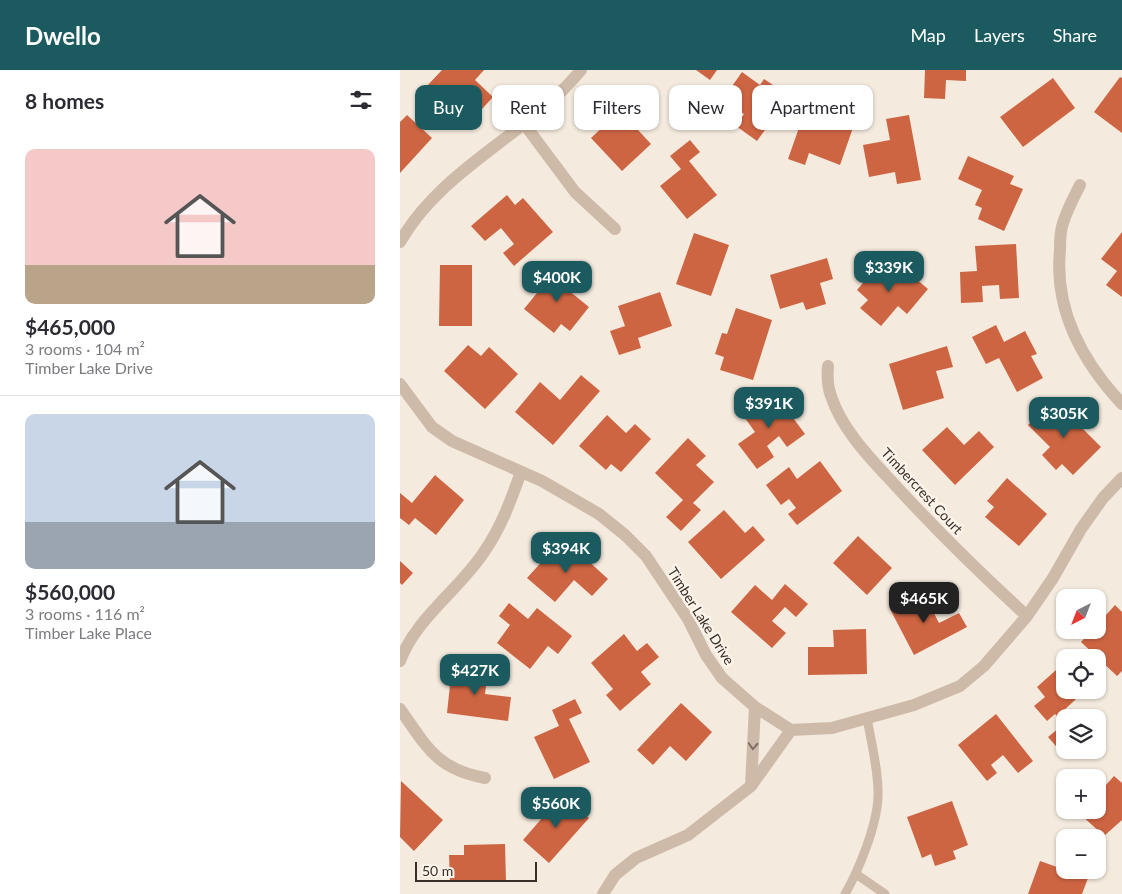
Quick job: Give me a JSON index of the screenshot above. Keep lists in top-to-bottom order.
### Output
{
  "streets": {
    "street": ["Timbercrest Court", "Timber Lake Drive"]
  },
  "scale_bar": "50 m",
  "north": "bottom left",
  "page": {
    "header": "Dwello",
    "nav": ["Map", "Layers", "Share"],
    "heading": "8 homes",
    "chip": [
      "Buy",
      "Rent",
      "Filters",
      "New",
      "Apartment"
    ],
    "list": [
      {
        "name": "$465,000",
        "note": "3 rooms · 104 m² · Timber Lake Drive"
      },
      {
        "name": "$560,000",
        "note": "3 rooms · 116 m² · Timber Lake Place"
      }
    ],
    "price": [
      "$339K",
      "$400K",
      "$391K",
      "$305K",
      "$394K",
      "$465K",
      "$427K",
      "$560K"
    ],
    "map_buttons": ["+", "−"],
    "scale": "50 m"
  }
}
